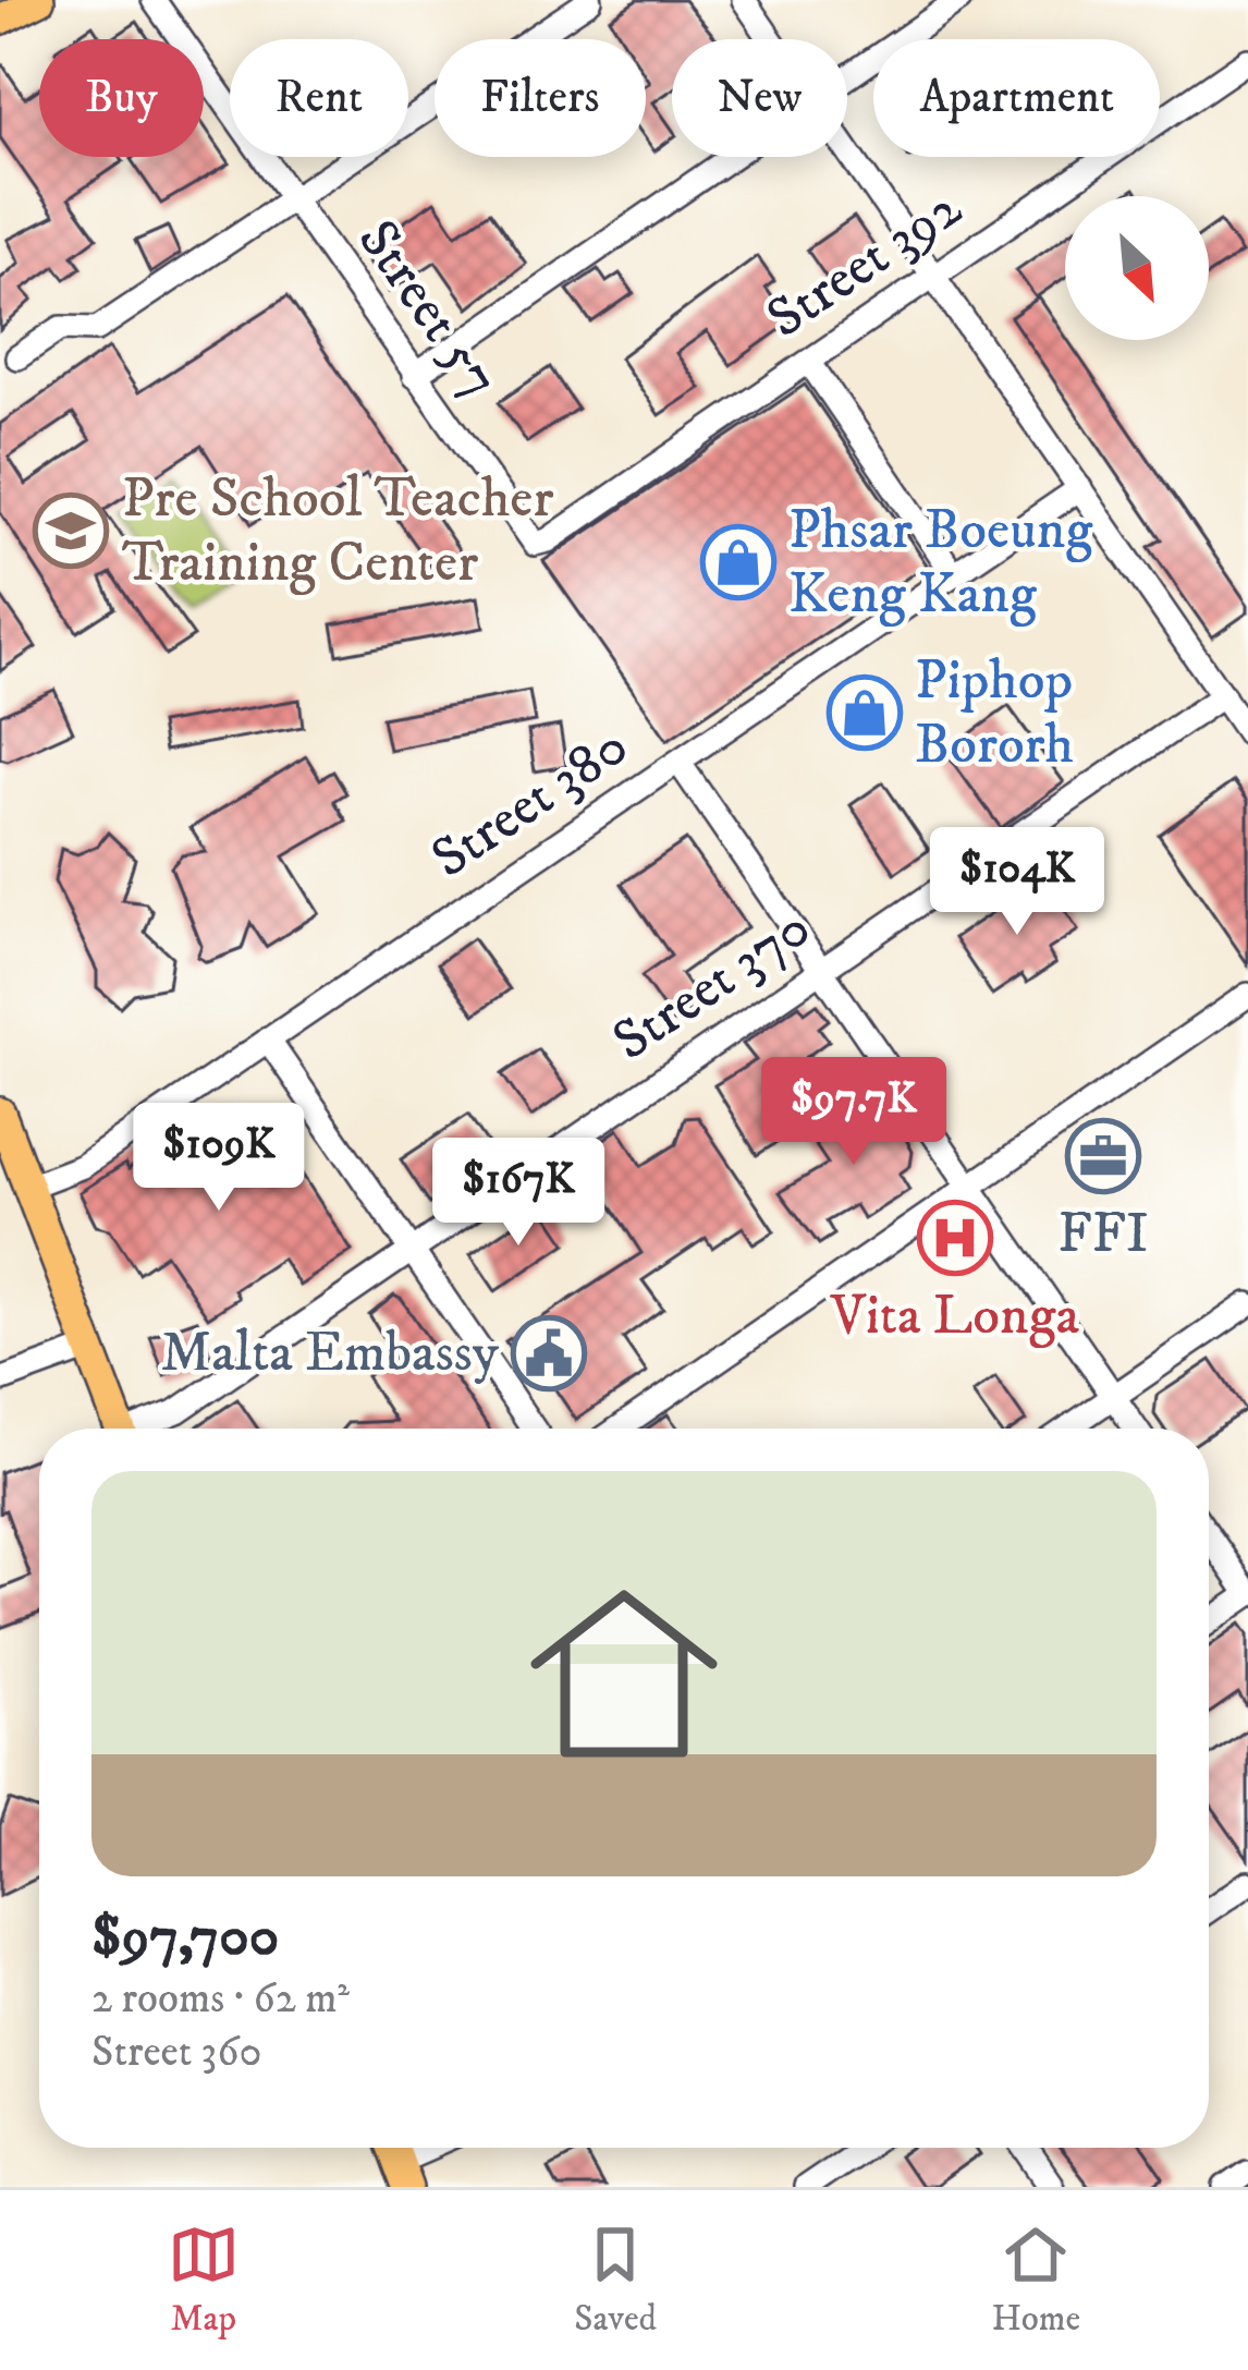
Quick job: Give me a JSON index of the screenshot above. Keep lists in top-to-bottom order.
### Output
{
  "streets": {
    "street": [
      "Street 392",
      "Street 57",
      "Street 380",
      "Street 370"
    ]
  },
  "crossings": [
    ["Street 392", "Street 57"]
  ],
  "places": {
    "school or university": ["Pre School Teacher Training Center"],
    "shop": ["Phsar Boeung Keng Kang", "Piphop Bororh"],
    "office": ["FFI"],
    "hospital": ["Vita Longa"],
    "public building": ["Malta Embassy"]
  },
  "north": "bottom right",
  "page": {
    "chip": [
      "Buy",
      "Rent",
      "Filters",
      "New",
      "Apartment"
    ],
    "price": [
      "$104K",
      "$97.7K",
      "$109K",
      "$167K"
    ],
    "list": [
      {
        "name": "$97,700",
        "note": "2 rooms · 62 m² · Street 360"
      }
    ],
    "tabs": ["Map", "Saved", "Home"]
  }
}
